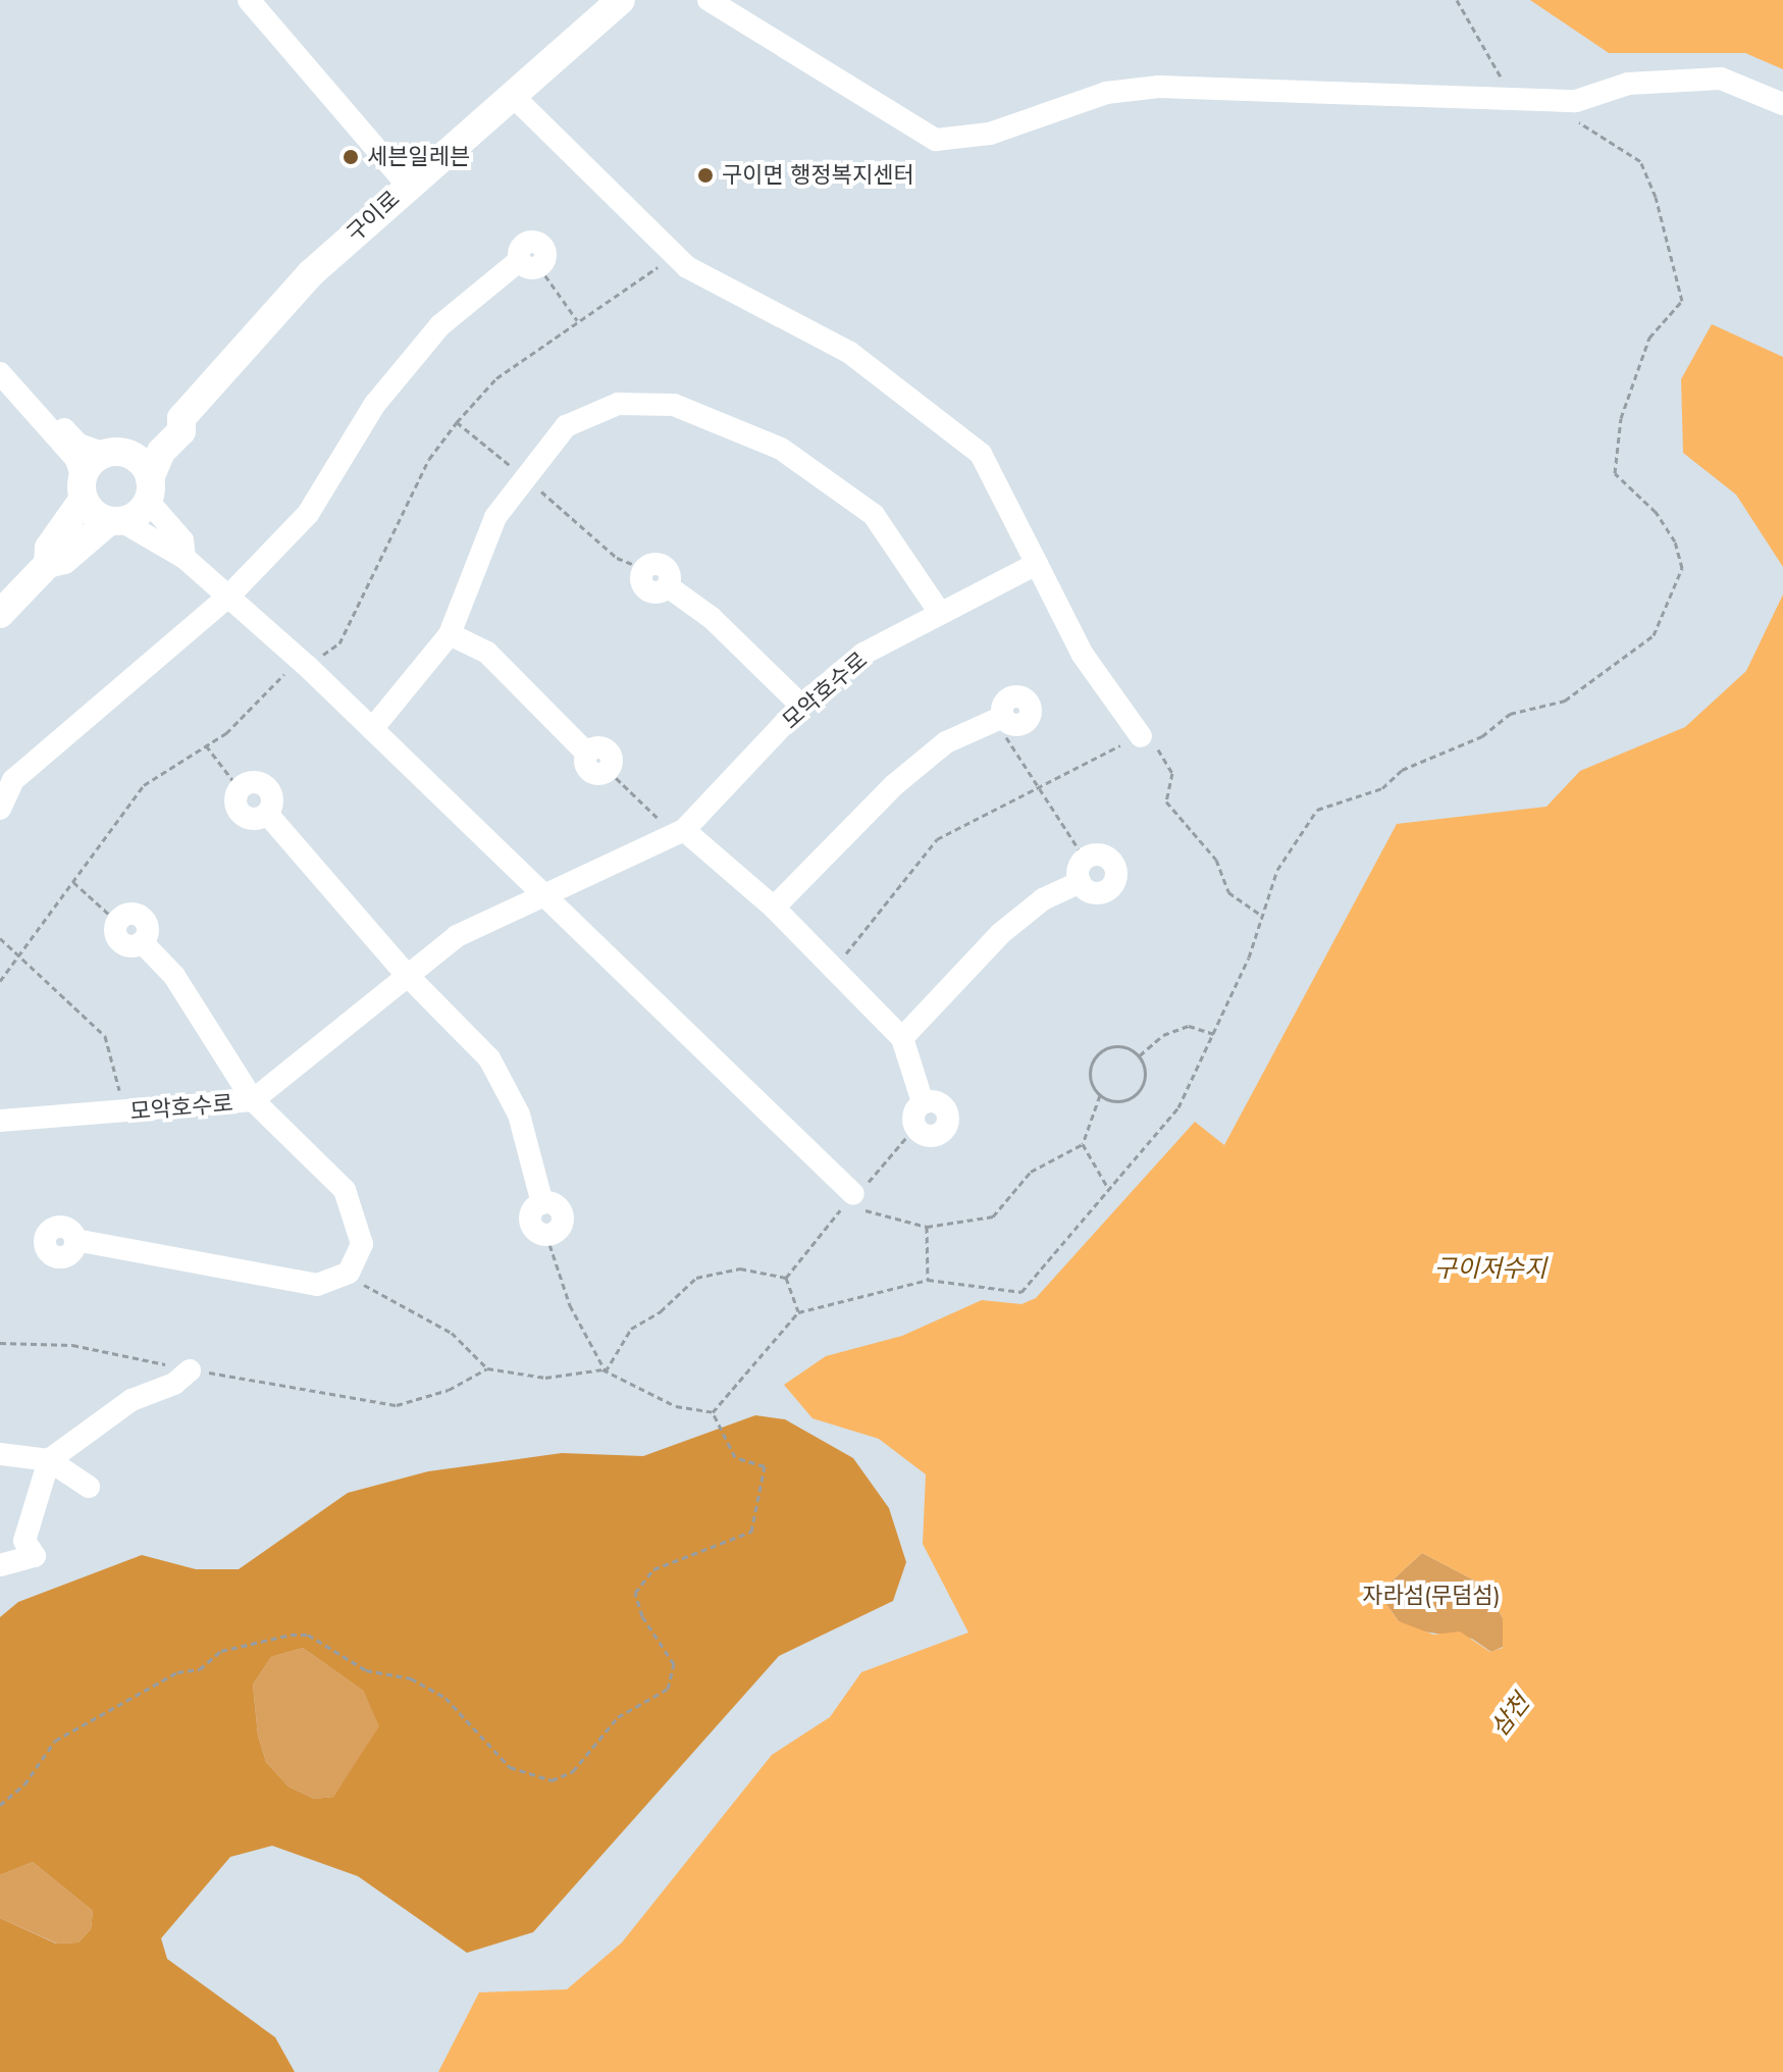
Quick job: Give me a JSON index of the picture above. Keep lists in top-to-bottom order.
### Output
{
  "streets": {
    "street": ["구이로", "모악호수로"]
  },
  "water": ["구이저수지", "삼천"],
  "parks": ["자라섬(무덤섬)"],
  "places": ["세븐일레븐", "구이면 행정복지센터"]
}
